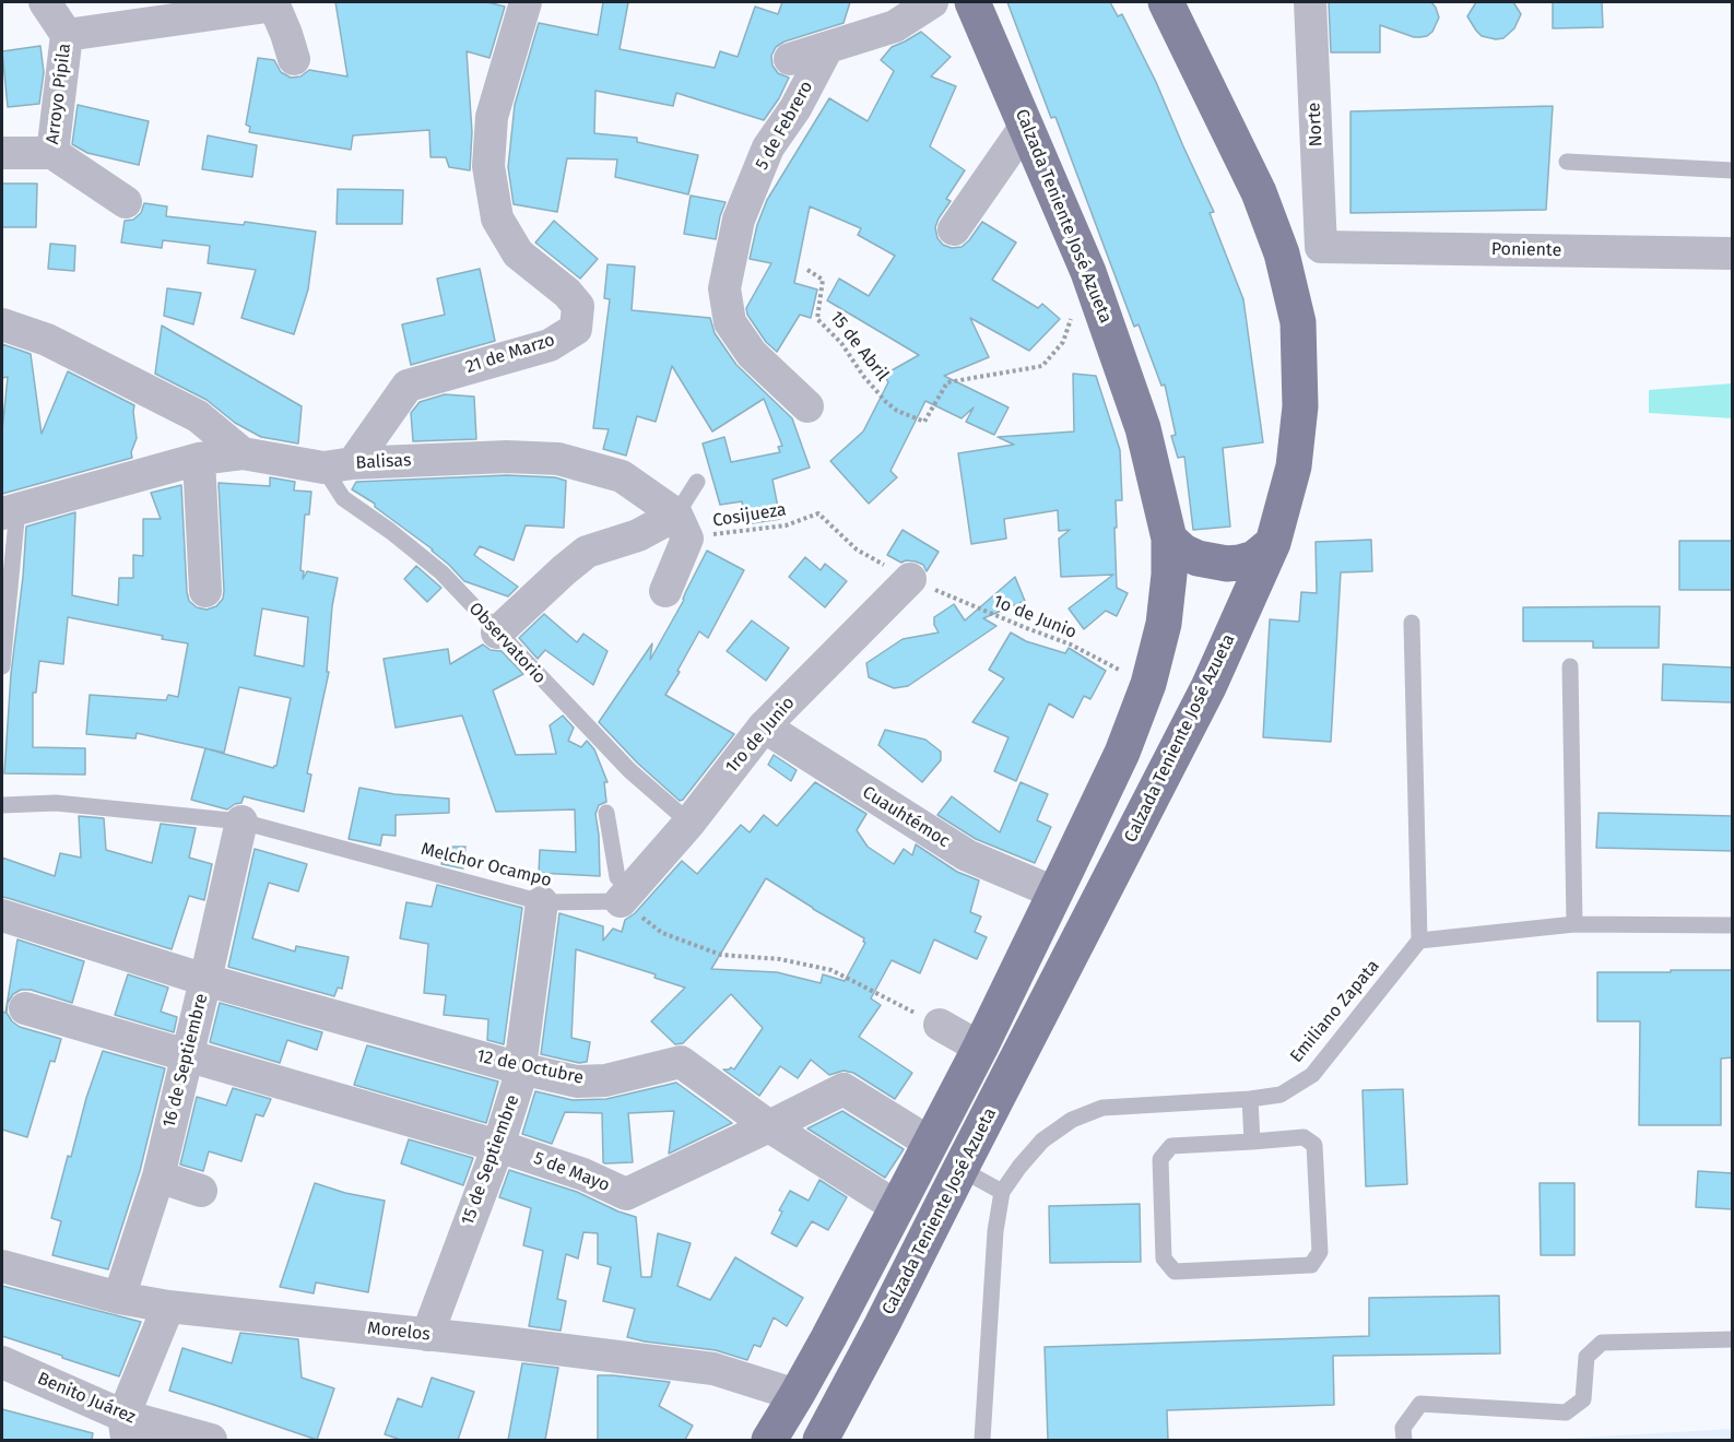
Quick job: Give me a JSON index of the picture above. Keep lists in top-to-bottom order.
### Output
{
  "streets": {
    "main road": ["Calzada Teniente José Azueta"],
    "street": [
      "Arroyo Pípila",
      "Norte",
      "5 de Febrero",
      "Poniente",
      "21 de Marzo",
      "Balisas",
      "1ro de Junio",
      "Cuauhtémoc",
      "16 de Septiembre",
      "12 de Octubre",
      "15 de Septiembre",
      "5 de Mayo",
      "Morelos",
      "Benito Juárez"
    ],
    "lane": ["Observatorio", "Melchor Ocampo", "Emiliano Zapata"],
    "path": ["15 de Abril", "Cosijueza", "1o de Junio"]
  },
  "crossings": [
    ["Norte", "Poniente"],
    ["Calzada Teniente José Azueta", "1o de Junio"],
    ["Calzada Teniente José Azueta", "Cuauhtémoc"],
    ["Calzada Teniente José Azueta", "12 de Octubre"],
    ["Calzada Teniente José Azueta", "5 de Mayo"],
    ["Calzada Teniente José Azueta", "Morelos"],
    ["21 de Marzo", "Balisas"],
    ["21 de Marzo", "Observatorio"],
    ["Balisas", "Cosijueza"],
    ["Balisas", "Observatorio"],
    ["Cosijueza", "1o de Junio"],
    ["Cosijueza", "1ro de Junio"],
    ["1o de Junio", "1ro de Junio"],
    ["Observatorio", "1ro de Junio"],
    ["1ro de Junio", "Cuauhtémoc"],
    ["1ro de Junio", "Melchor Ocampo"],
    ["Melchor Ocampo", "16 de Septiembre"],
    ["Melchor Ocampo", "15 de Septiembre"],
    ["16 de Septiembre", "12 de Octubre"],
    ["16 de Septiembre", "5 de Mayo"],
    ["16 de Septiembre", "Morelos"],
    ["12 de Octubre", "15 de Septiembre"],
    ["12 de Octubre", "5 de Mayo"],
    ["15 de Septiembre", "5 de Mayo"],
    ["15 de Septiembre", "Morelos"]
  ]
}
